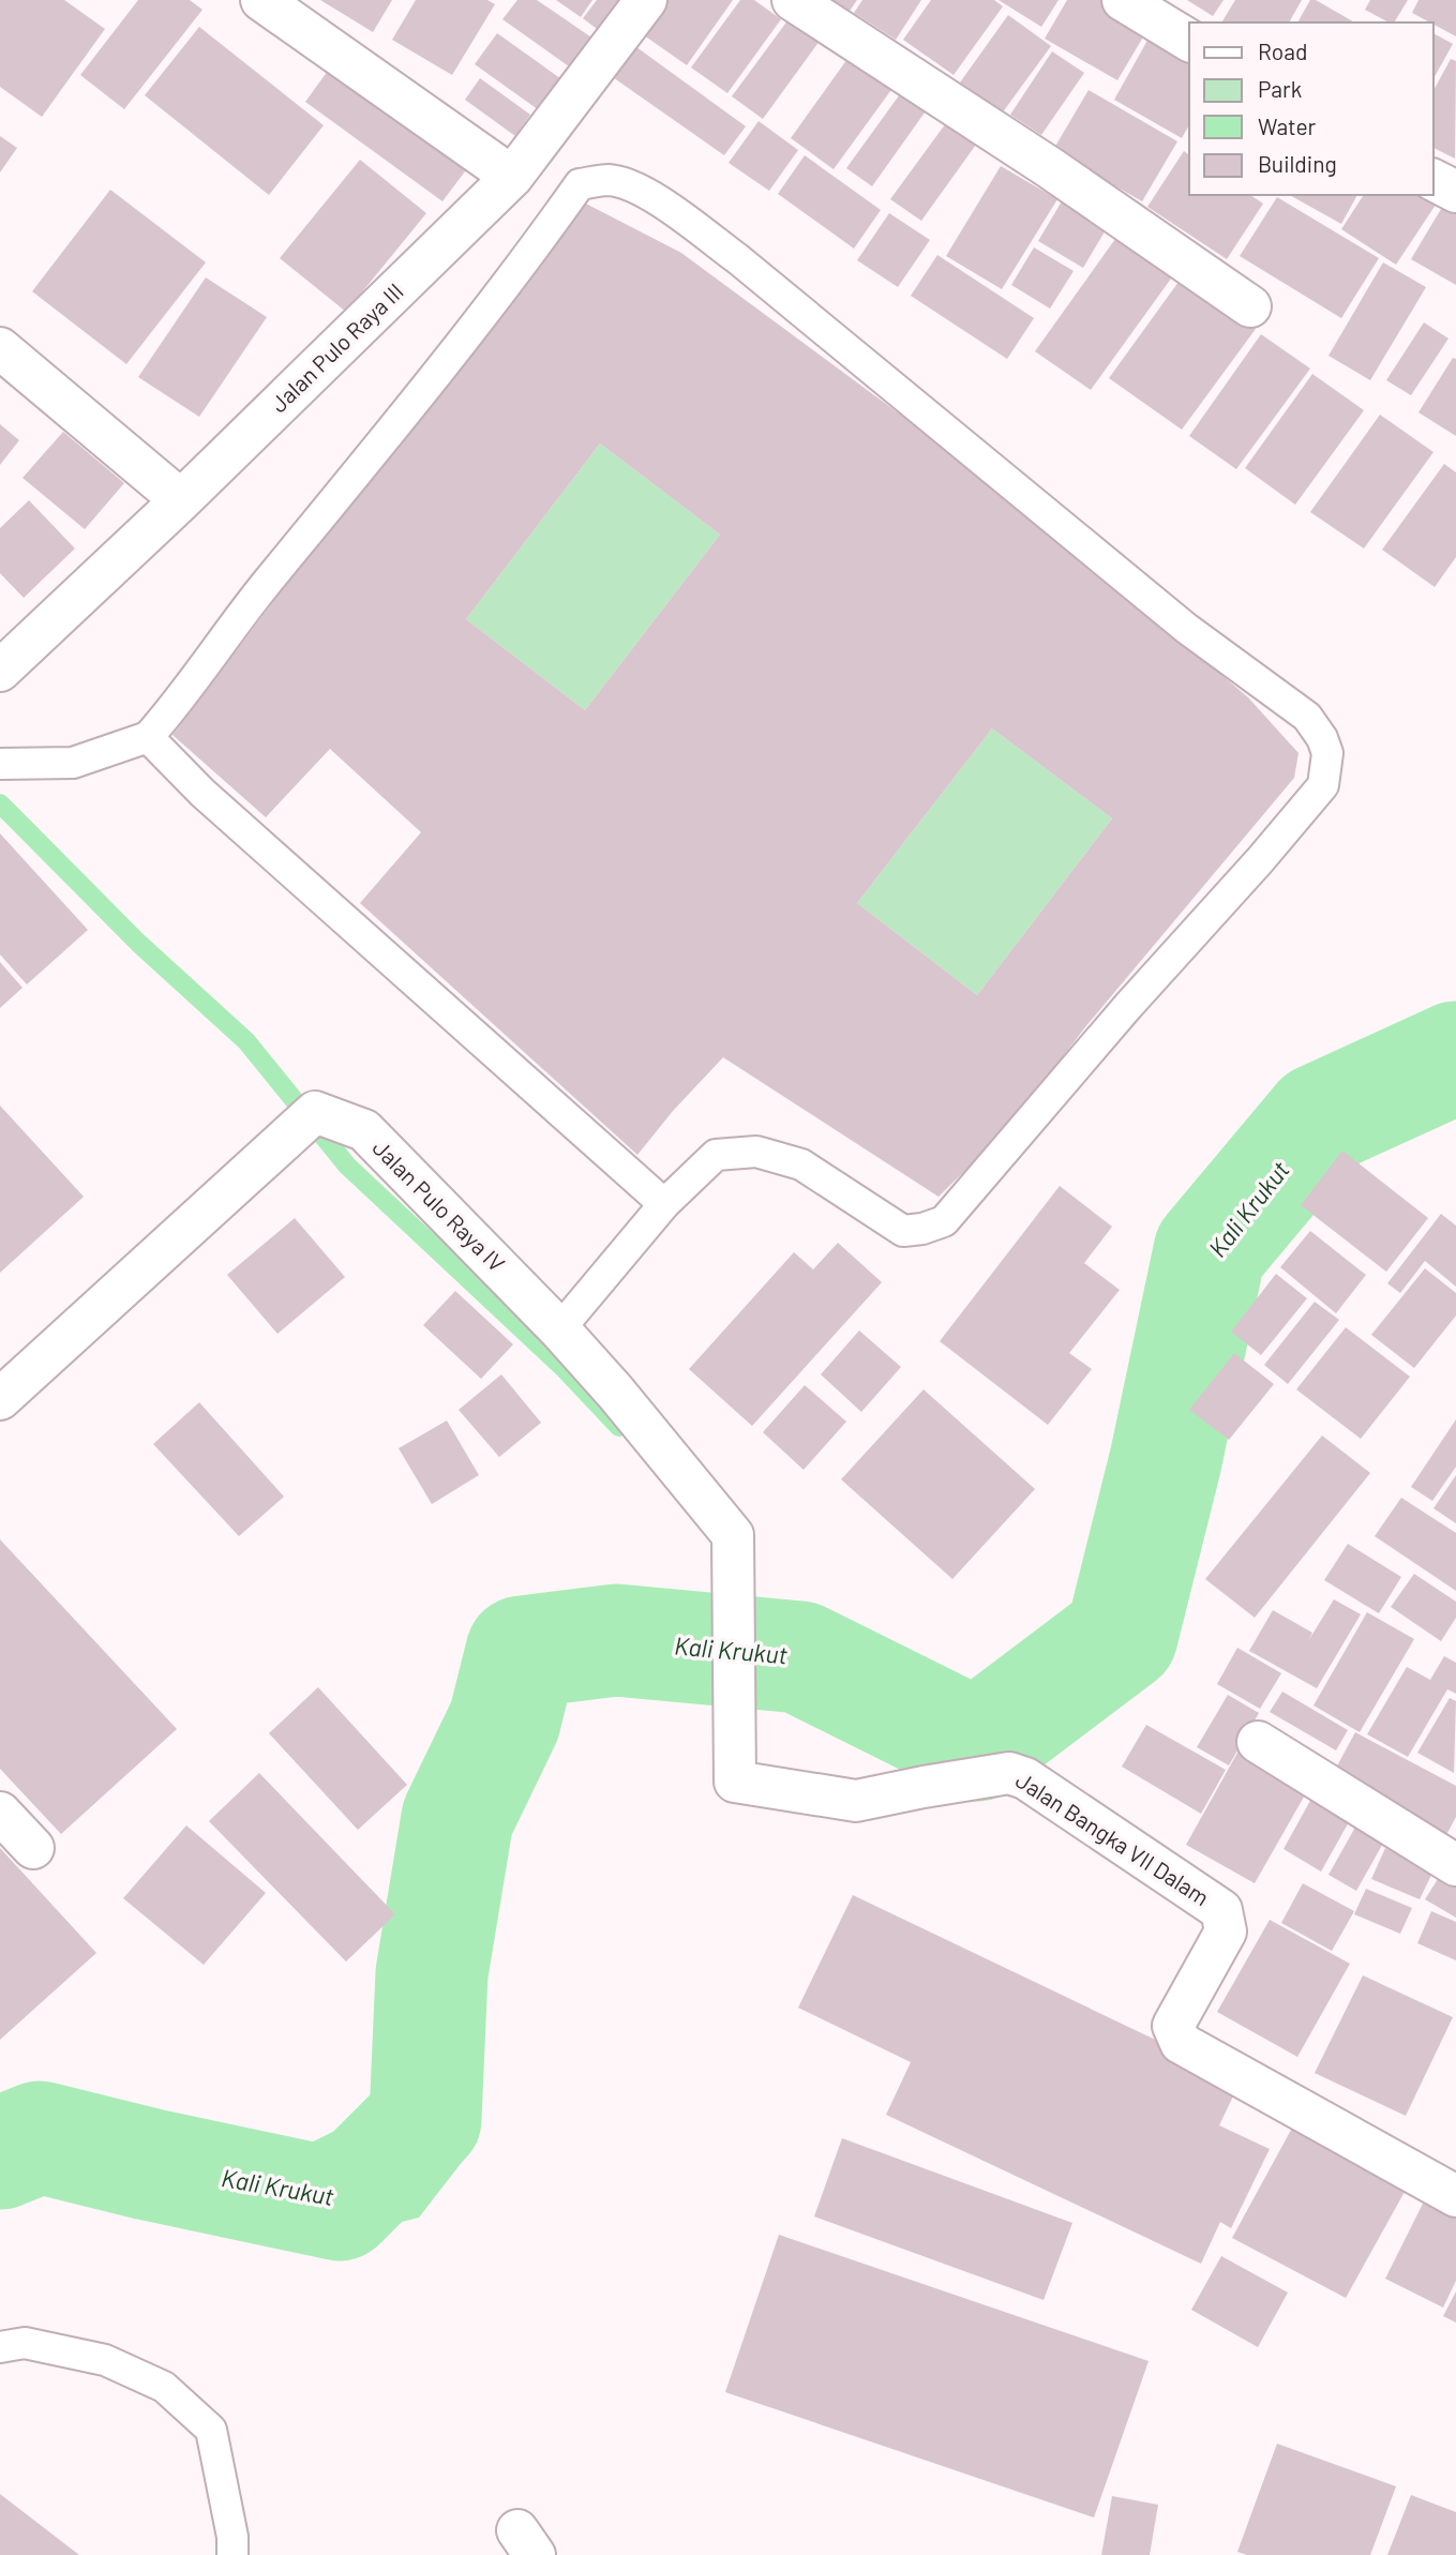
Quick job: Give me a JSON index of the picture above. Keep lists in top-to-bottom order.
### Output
{
  "streets": {
    "street": ["Jalan Pulo Raya III", "Jalan Pulo Raya IV", "Jalan Bangka VII Dalam"]
  },
  "crossings": [
    ["Jalan Pulo Raya IV", "Jalan Bangka VII Dalam"]
  ],
  "water": ["Kali Krukut"],
  "legend": [
    "Road",
    "Park",
    "Water",
    "Building"
  ]
}
